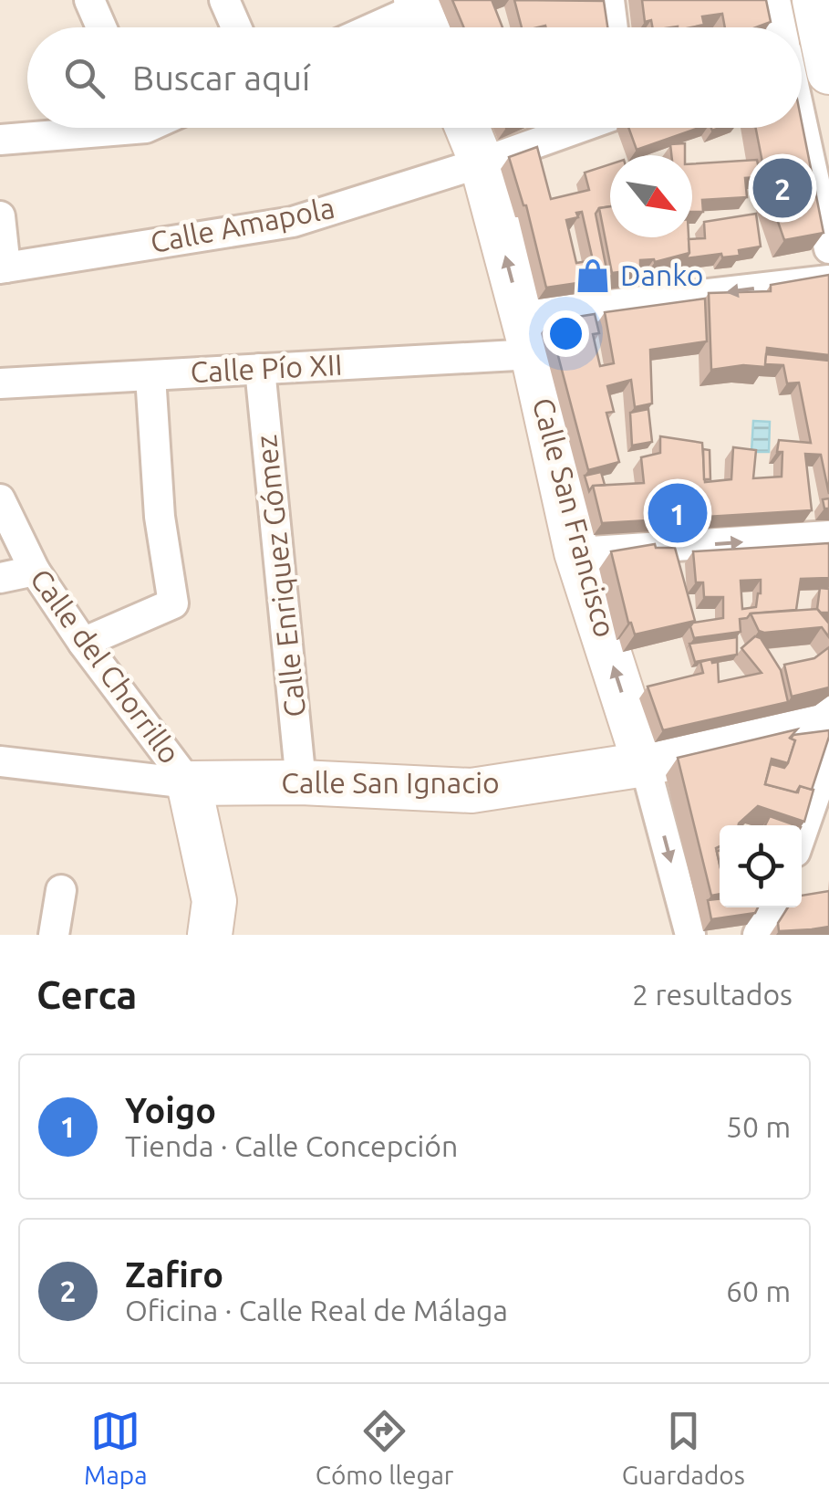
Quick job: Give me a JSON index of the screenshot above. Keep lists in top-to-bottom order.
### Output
{
  "streets": {
    "street": [
      "Calle Amapola",
      "Calle Pío XII",
      "Calle San Francisco",
      "Calle Enriquez Gómez",
      "Calle del Chorrillo",
      "Calle San Ignacio"
    ]
  },
  "crossings": [
    ["Calle Amapola", "Calle San Francisco"],
    ["Calle Pío XII", "Calle San Francisco"],
    ["Calle Pío XII", "Calle Enriquez Gómez"],
    ["Calle San Francisco", "Calle San Ignacio"],
    ["Calle Enriquez Gómez", "Calle San Ignacio"],
    ["Calle del Chorrillo", "Calle San Ignacio"]
  ],
  "places": {
    "shop": ["Danko"]
  },
  "north": "bottom right",
  "page": {
    "search": "Buscar aquí",
    "pins": ["2", "1"],
    "heading": ["Cerca", "2 resultados"],
    "list": [
      {
        "mark": "1",
        "name": "Yoigo",
        "note": "Tienda · Calle Concepción",
        "value": "50 m"
      },
      {
        "mark": "2",
        "name": "Zafiro",
        "note": "Oficina · Calle Real de Málaga",
        "value": "60 m"
      }
    ],
    "nav": ["Mapa", "Cómo llegar", "Guardados"]
  }
}
